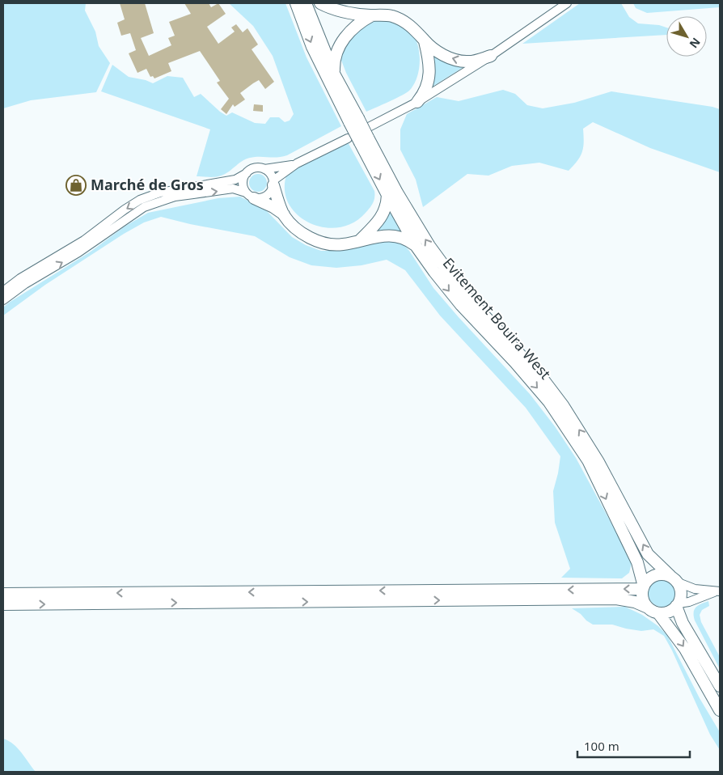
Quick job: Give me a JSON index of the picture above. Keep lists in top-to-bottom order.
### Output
{
  "streets": {
    "highway": ["Evitement Bouira West"]
  },
  "places": {
    "shop": ["Marché de Gros"]
  },
  "scale_bar": "100 m",
  "north": "bottom right"
}
